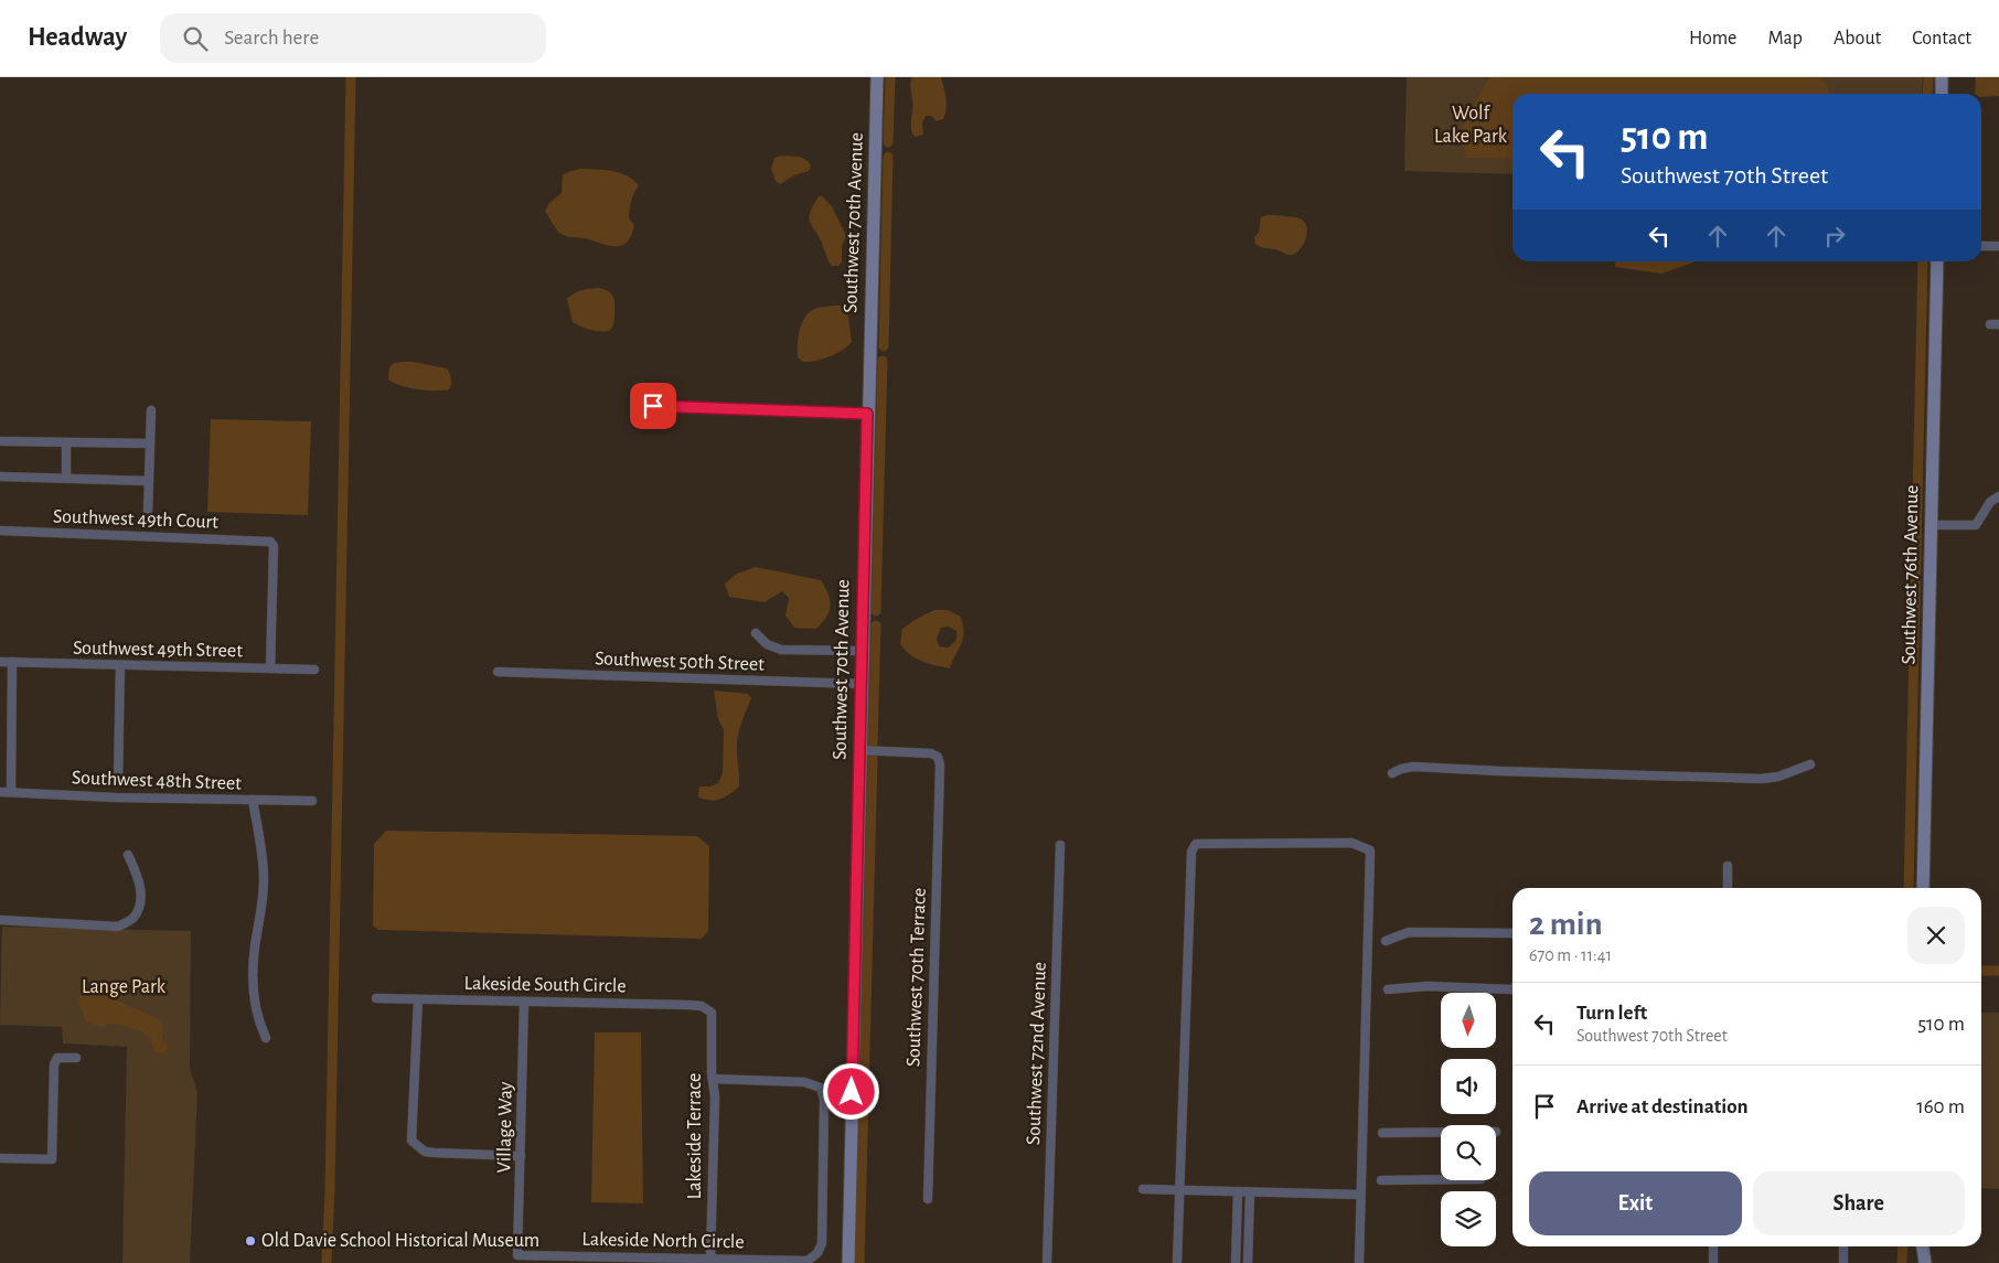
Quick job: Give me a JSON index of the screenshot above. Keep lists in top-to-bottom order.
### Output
{
  "streets": {
    "street": [
      "Southwest 70th Avenue",
      "Southwest 49th Court",
      "Southwest 76th Avenue",
      "Southwest 49th Street",
      "Southwest 50th Street",
      "Southwest 48th Street",
      "Southwest 70th Terrace",
      "Lakeside South Circle",
      "Southwest 72nd Avenue",
      "Village Way",
      "Lakeside Terrace",
      "Lakeside North Circle"
    ]
  },
  "crossings": [
    ["Southwest 70th Avenue", "Southwest 50th Street"],
    ["Southwest 70th Avenue", "Southwest 70th Terrace"],
    ["Southwest 49th Court", "Southwest 49th Street"],
    ["Lakeside South Circle", "Village Way"],
    ["Lakeside South Circle", "Lakeside Terrace"],
    ["Village Way", "Lakeside North Circle"],
    ["Lakeside Terrace", "Lakeside North Circle"]
  ],
  "parks": ["Wolf Lake Park", "Lange Park"],
  "places": ["Old Davie School Historical Museum"],
  "north": "bottom",
  "page": {
    "header": "Headway",
    "search": "Search here",
    "nav": [
      "Home",
      "Map",
      "About",
      "Contact"
    ],
    "turn": ["510 m", "Southwest 70th Street"],
    "heading": ["2 min", "670 m · 11:41"],
    "list": [
      {
        "name": "Turn left",
        "note": "Southwest 70th Street",
        "value": "510 m"
      },
      {
        "name": "Arrive at destination",
        "value": "160 m"
      }
    ],
    "buttons": ["Exit", "Share"]
  }
}
